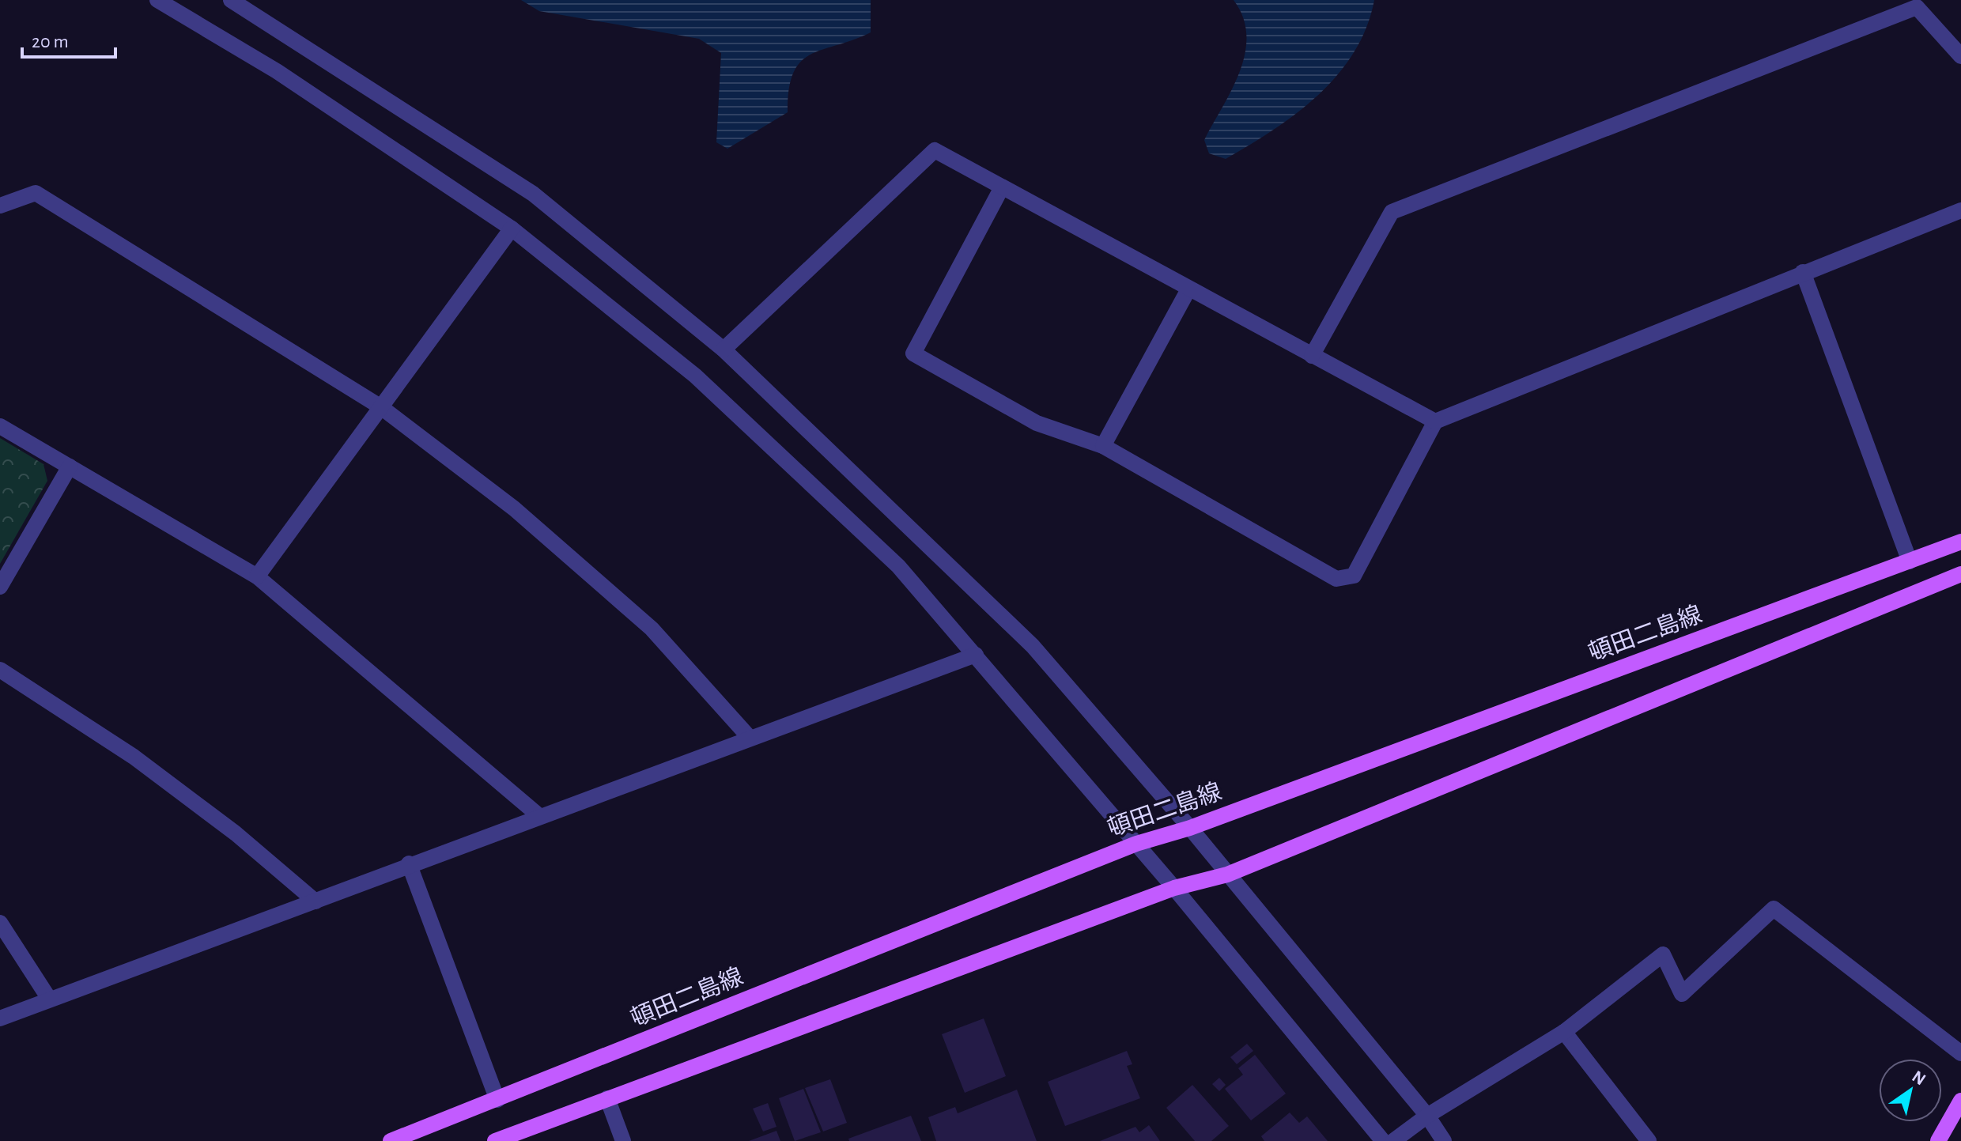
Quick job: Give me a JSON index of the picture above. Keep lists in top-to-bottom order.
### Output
{
  "streets": {
    "main road": ["頓田二島線"]
  },
  "scale_bar": "20 m",
  "north": "top right"
}
